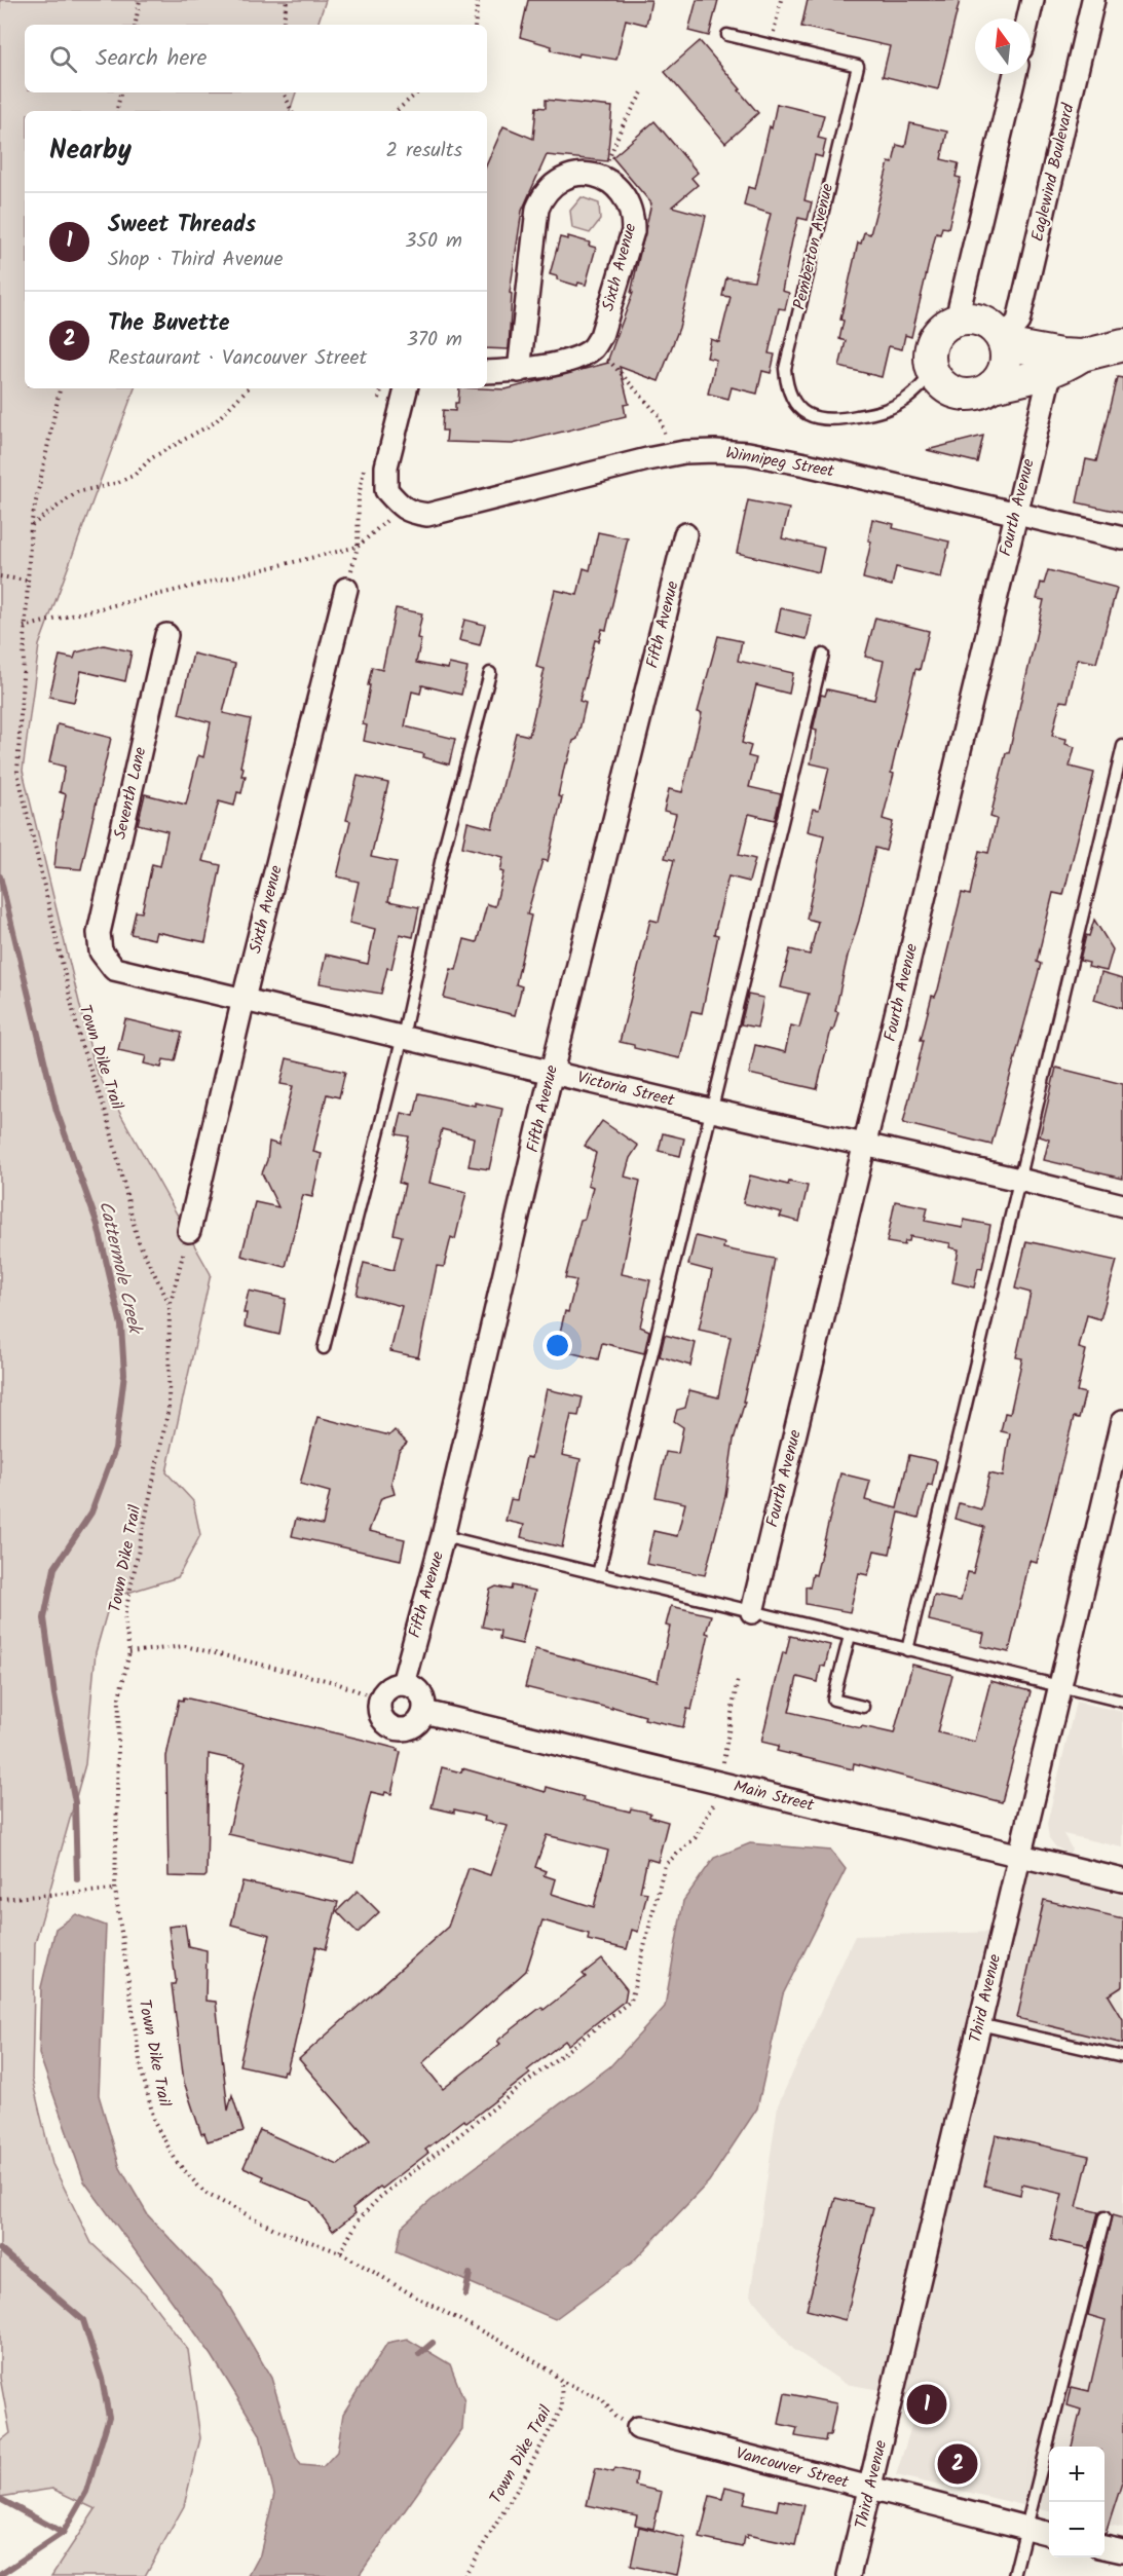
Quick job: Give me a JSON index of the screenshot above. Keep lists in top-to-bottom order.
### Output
{
  "streets": {
    "street": [
      "Eaglewind Boulevard",
      "Sixth Avenue",
      "Winnipeg Street",
      "Fourth Avenue",
      "Fifth Avenue",
      "Seventh Lane",
      "Victoria Street",
      "Main Street",
      "Third Avenue",
      "Vancouver Street"
    ],
    "lane": ["Pemberton Avenue"],
    "path": ["Town Dike Trail"]
  },
  "crossings": [
    ["Eaglewind Boulevard", "Pemberton Avenue"],
    ["Sixth Avenue", "Victoria Street"],
    ["Winnipeg Street", "Fourth Avenue"],
    ["Fourth Avenue", "Victoria Street"],
    ["Fifth Avenue", "Victoria Street"],
    ["Fifth Avenue", "Main Street"],
    ["Seventh Lane", "Victoria Street"],
    ["Main Street", "Third Avenue"],
    ["Third Avenue", "Vancouver Street"]
  ],
  "water": ["Cattermole Creek"],
  "north": "top",
  "page": {
    "search": "Search here",
    "heading": ["Nearby", "2 results"],
    "list": [
      {
        "mark": "1",
        "name": "Sweet Threads",
        "note": "Shop · Third Avenue",
        "value": "350 m"
      },
      {
        "mark": "2",
        "name": "The Buvette",
        "note": "Restaurant · Vancouver Street",
        "value": "370 m"
      }
    ],
    "pins": ["1", "2"],
    "map_buttons": ["+", "−"]
  }
}
